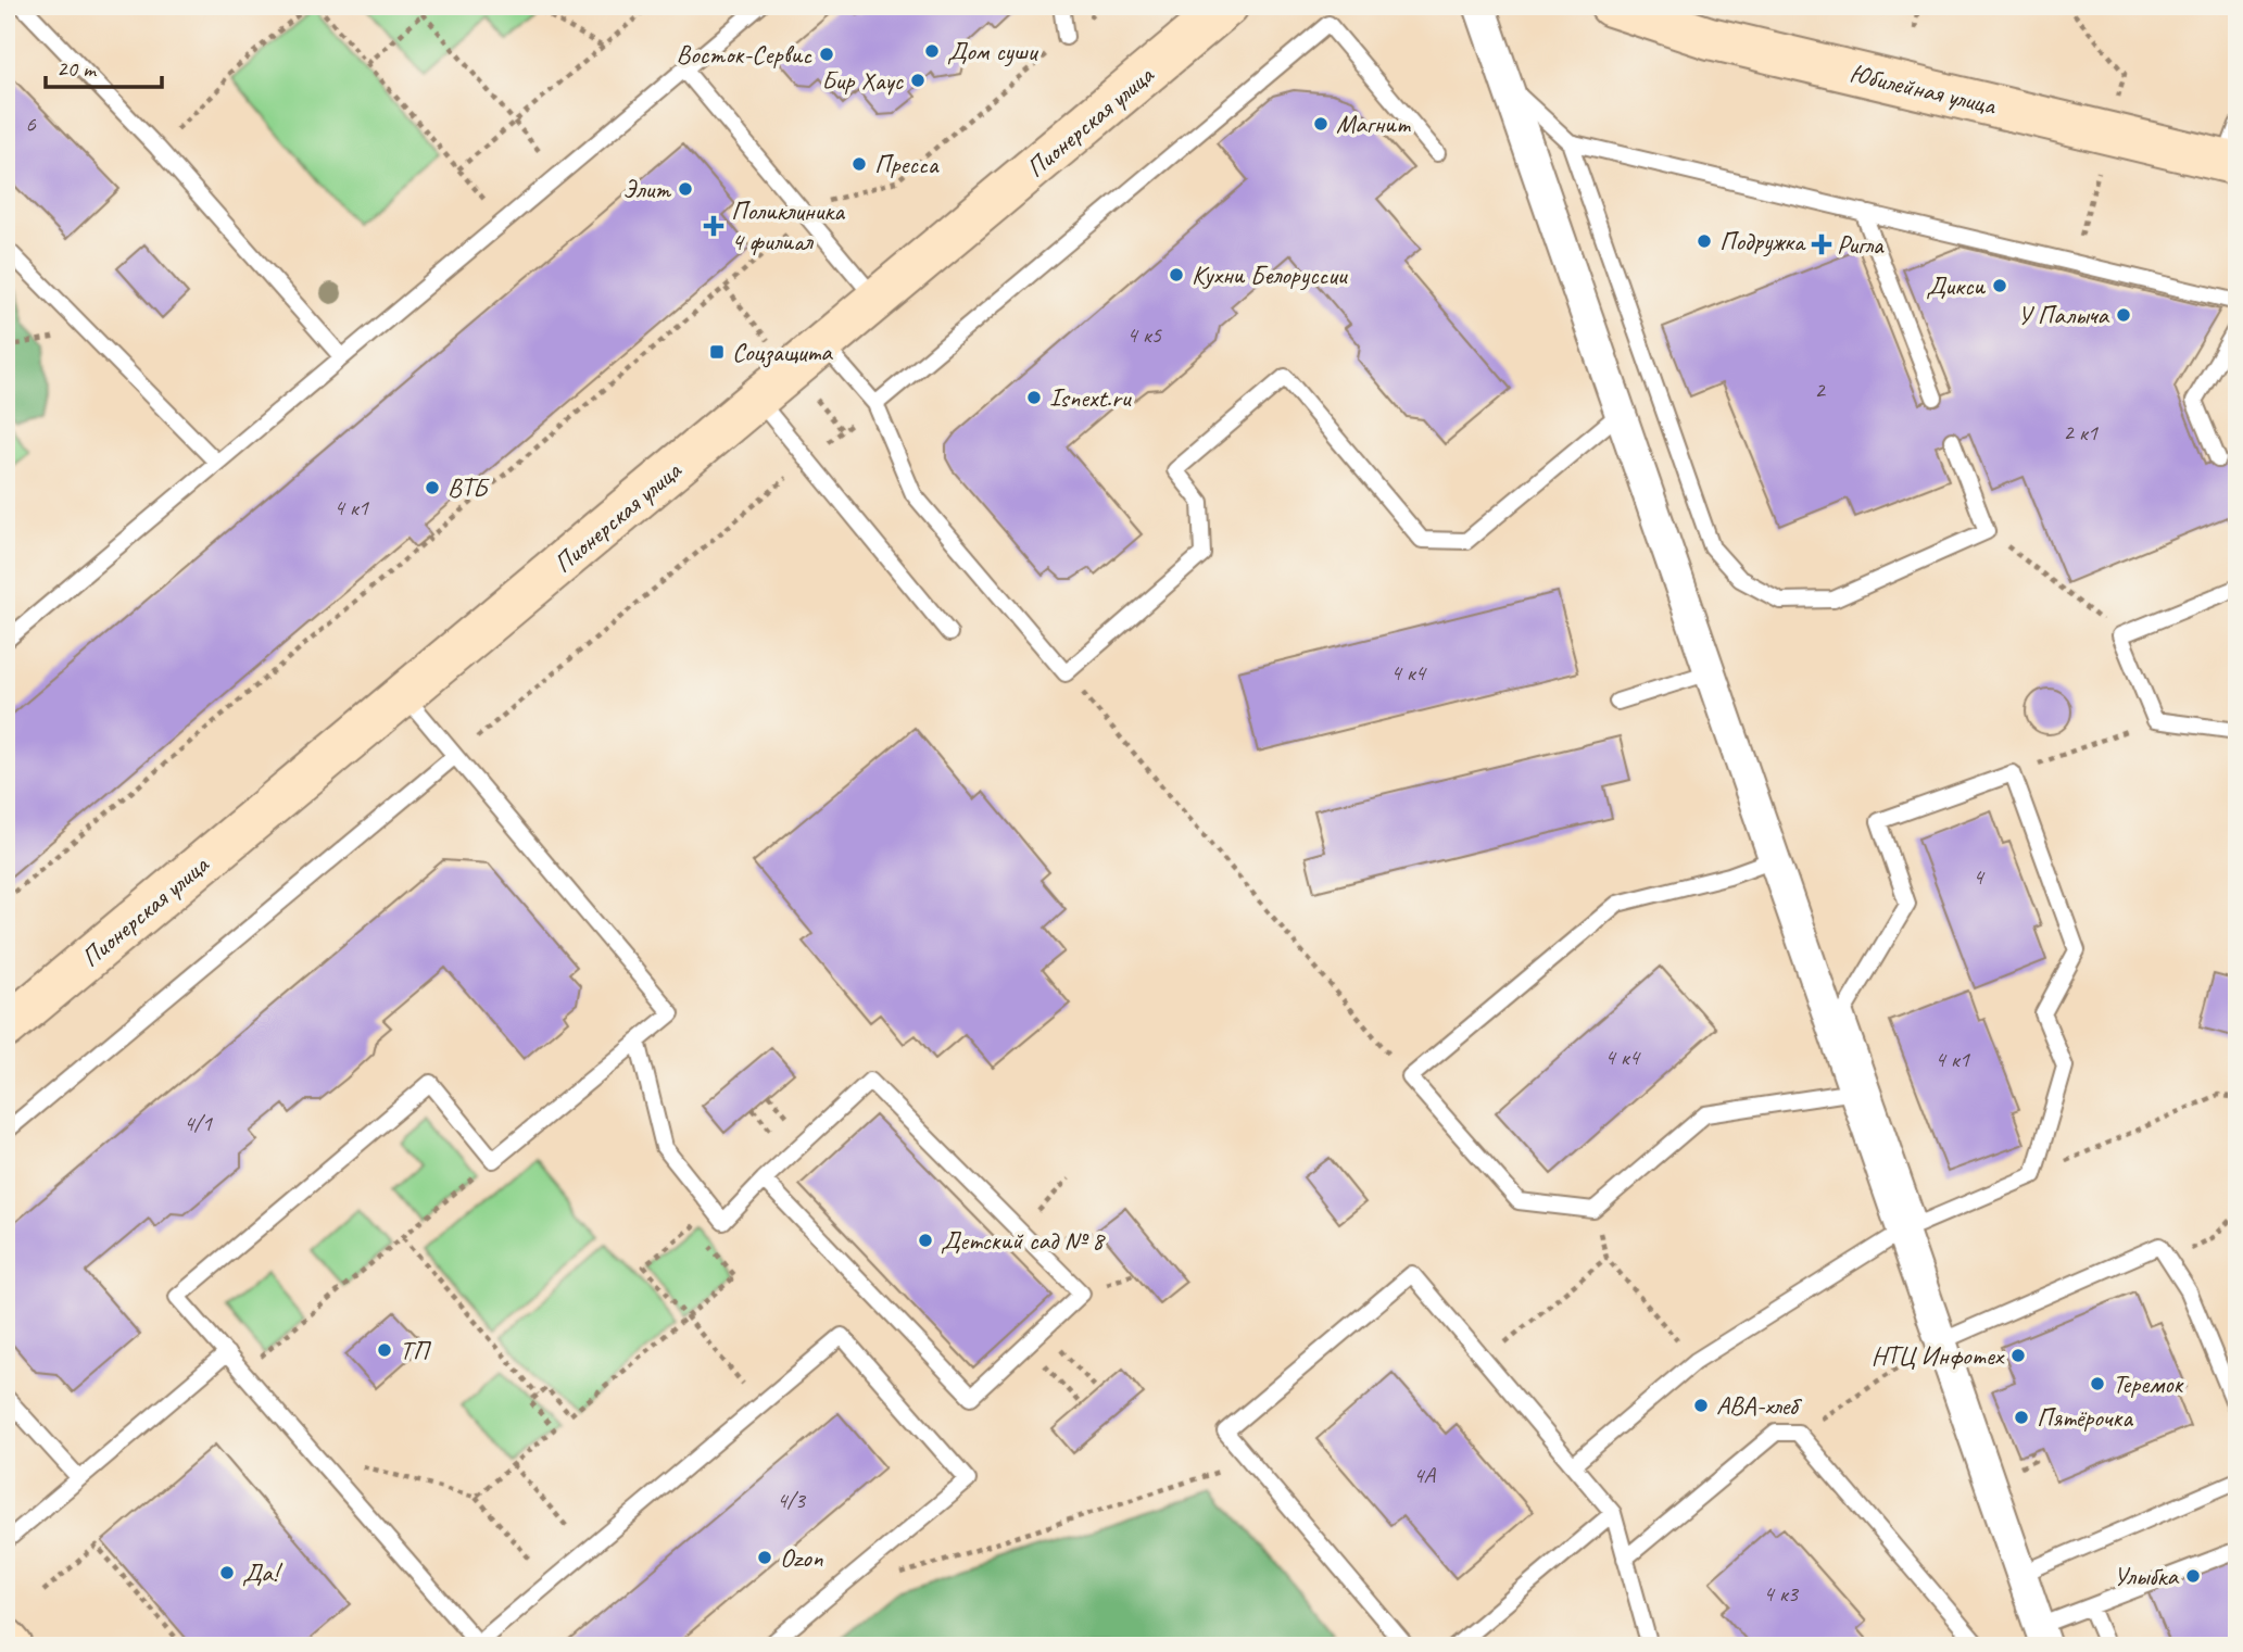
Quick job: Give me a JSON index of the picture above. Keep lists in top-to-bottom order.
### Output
{
  "streets": {
    "main road": ["Юбилейная улица", "Пионерская улица"]
  },
  "places": {
    "other": [
      "Дом суши",
      "Восток-Сервис",
      "Бир Хаус",
      "Магнит",
      "Пресса",
      "Элит",
      "Подружка",
      "Кухни Белоруссии",
      "Дикси",
      "У Палыча",
      "Isnext.ru",
      "ВТБ",
      "Детский сад № 8",
      "ТП",
      "НТЦ Инфотех",
      "Теремок",
      "АВА-хлеб",
      "Пятёрочка",
      "Ozon",
      "Да!",
      "Улыбка"
    ],
    "health": ["Поликлиника 4 филиал", "Ригла"],
    "transit": ["Соцзащита"]
  },
  "house_numbers": [
    "6",
    "4 к5",
    "2",
    "2 к1",
    "4 к1",
    "4 к4",
    "4",
    "4 к4",
    "4 к1",
    "4/1",
    "4А",
    "4/3",
    "4 к3"
  ],
  "scale_bar": "20 m"
}
